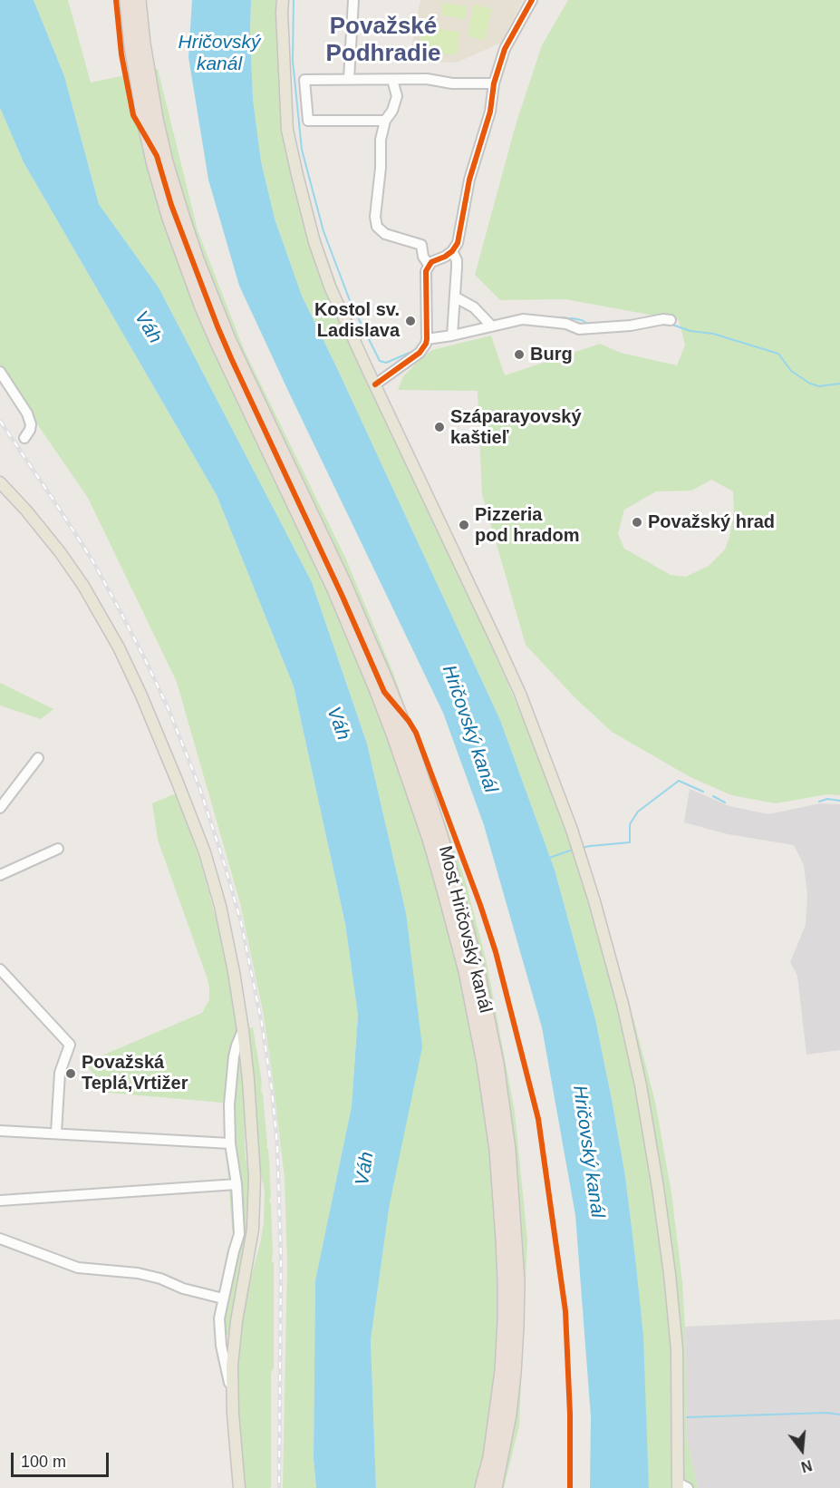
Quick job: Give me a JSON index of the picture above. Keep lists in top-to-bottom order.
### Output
{
  "streets": {
    "highway": ["Most Hričovský kanál"]
  },
  "districts": ["Považské Podhradie"],
  "water": ["Hričovský kanál", "Váh"],
  "places": [
    "Kostol sv. Ladislava",
    "Burg",
    "Száparayovský kaštieľ",
    "Považský hrad",
    "Pizzeria pod hradom",
    "Považská Teplá,Vrtižer"
  ],
  "scale_bar": "100 m",
  "north": "bottom"
}
